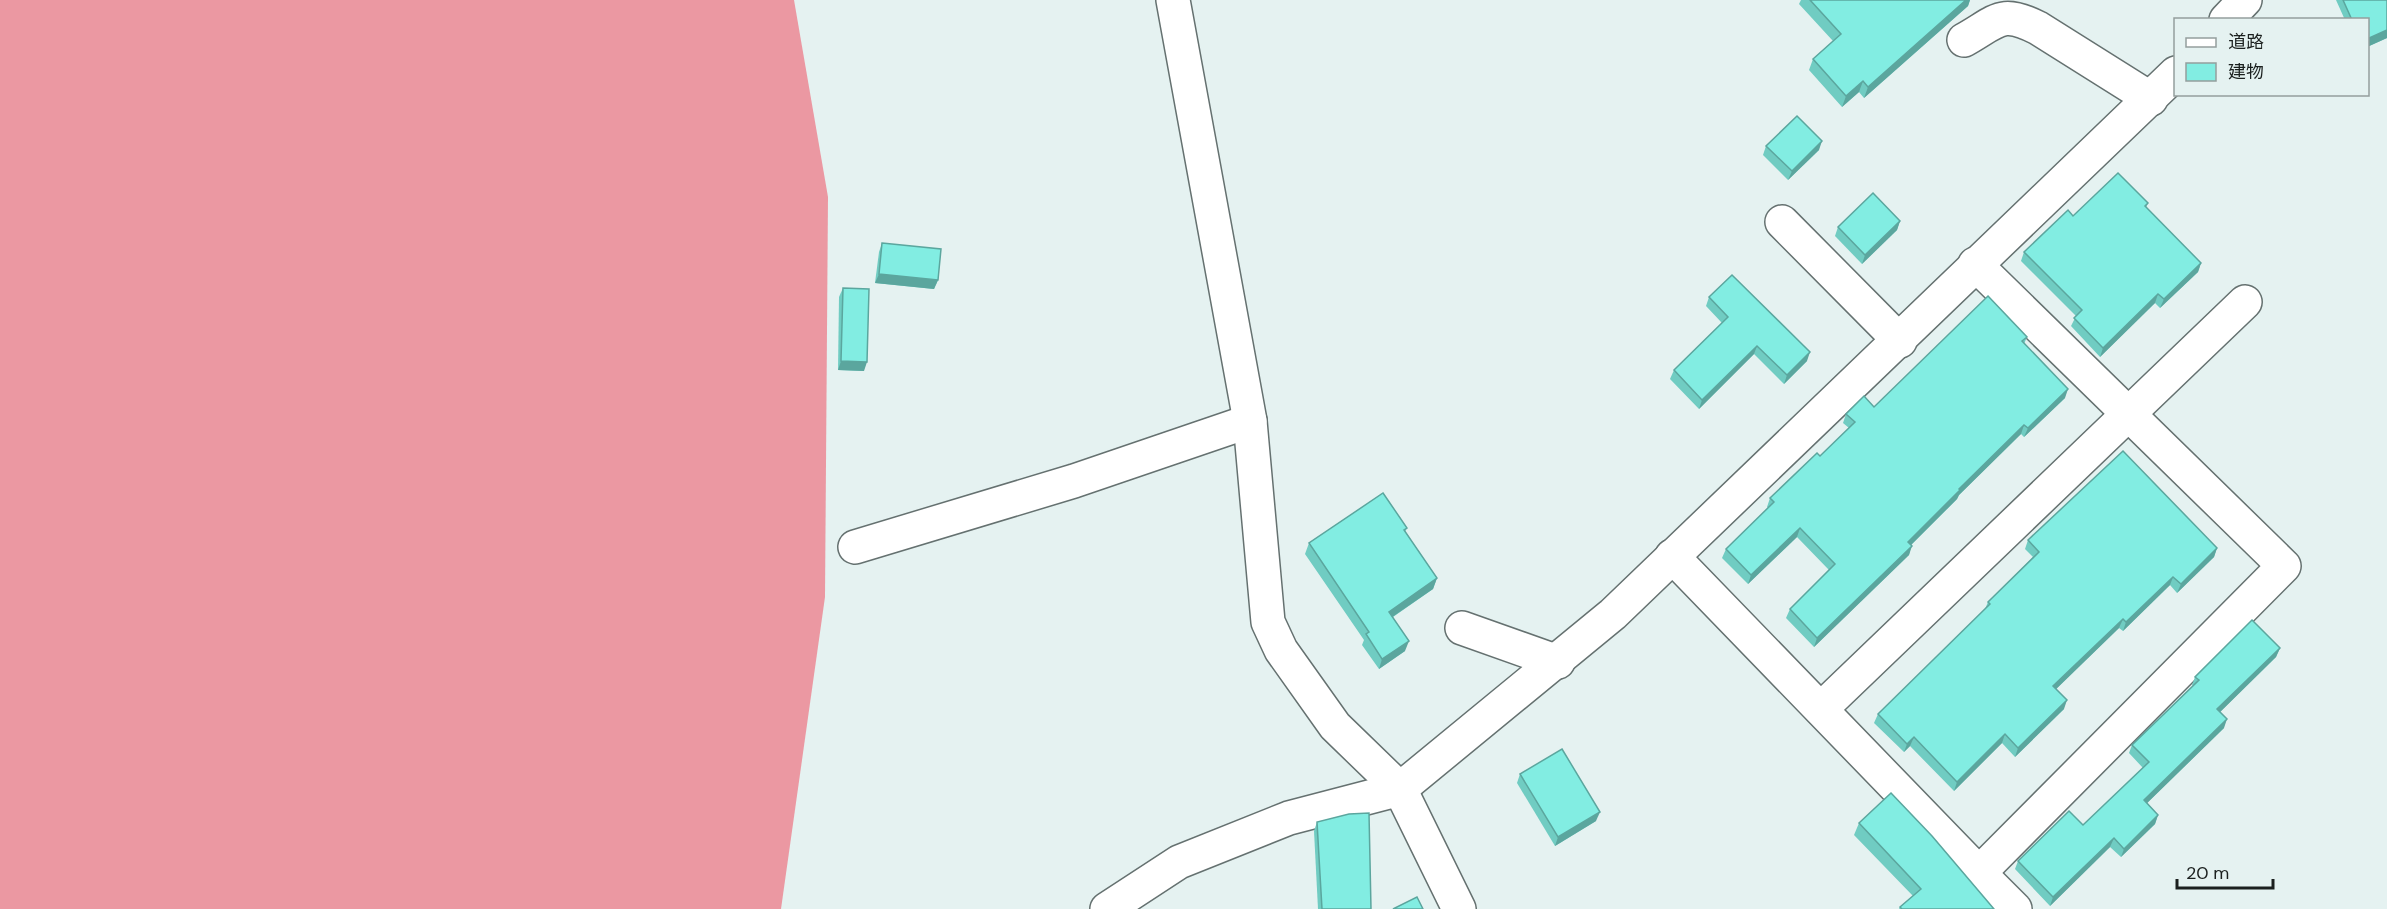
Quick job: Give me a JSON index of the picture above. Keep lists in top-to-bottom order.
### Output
{
  "legend": ["道路", "建物"],
  "scale_bar": "20 m"
}
